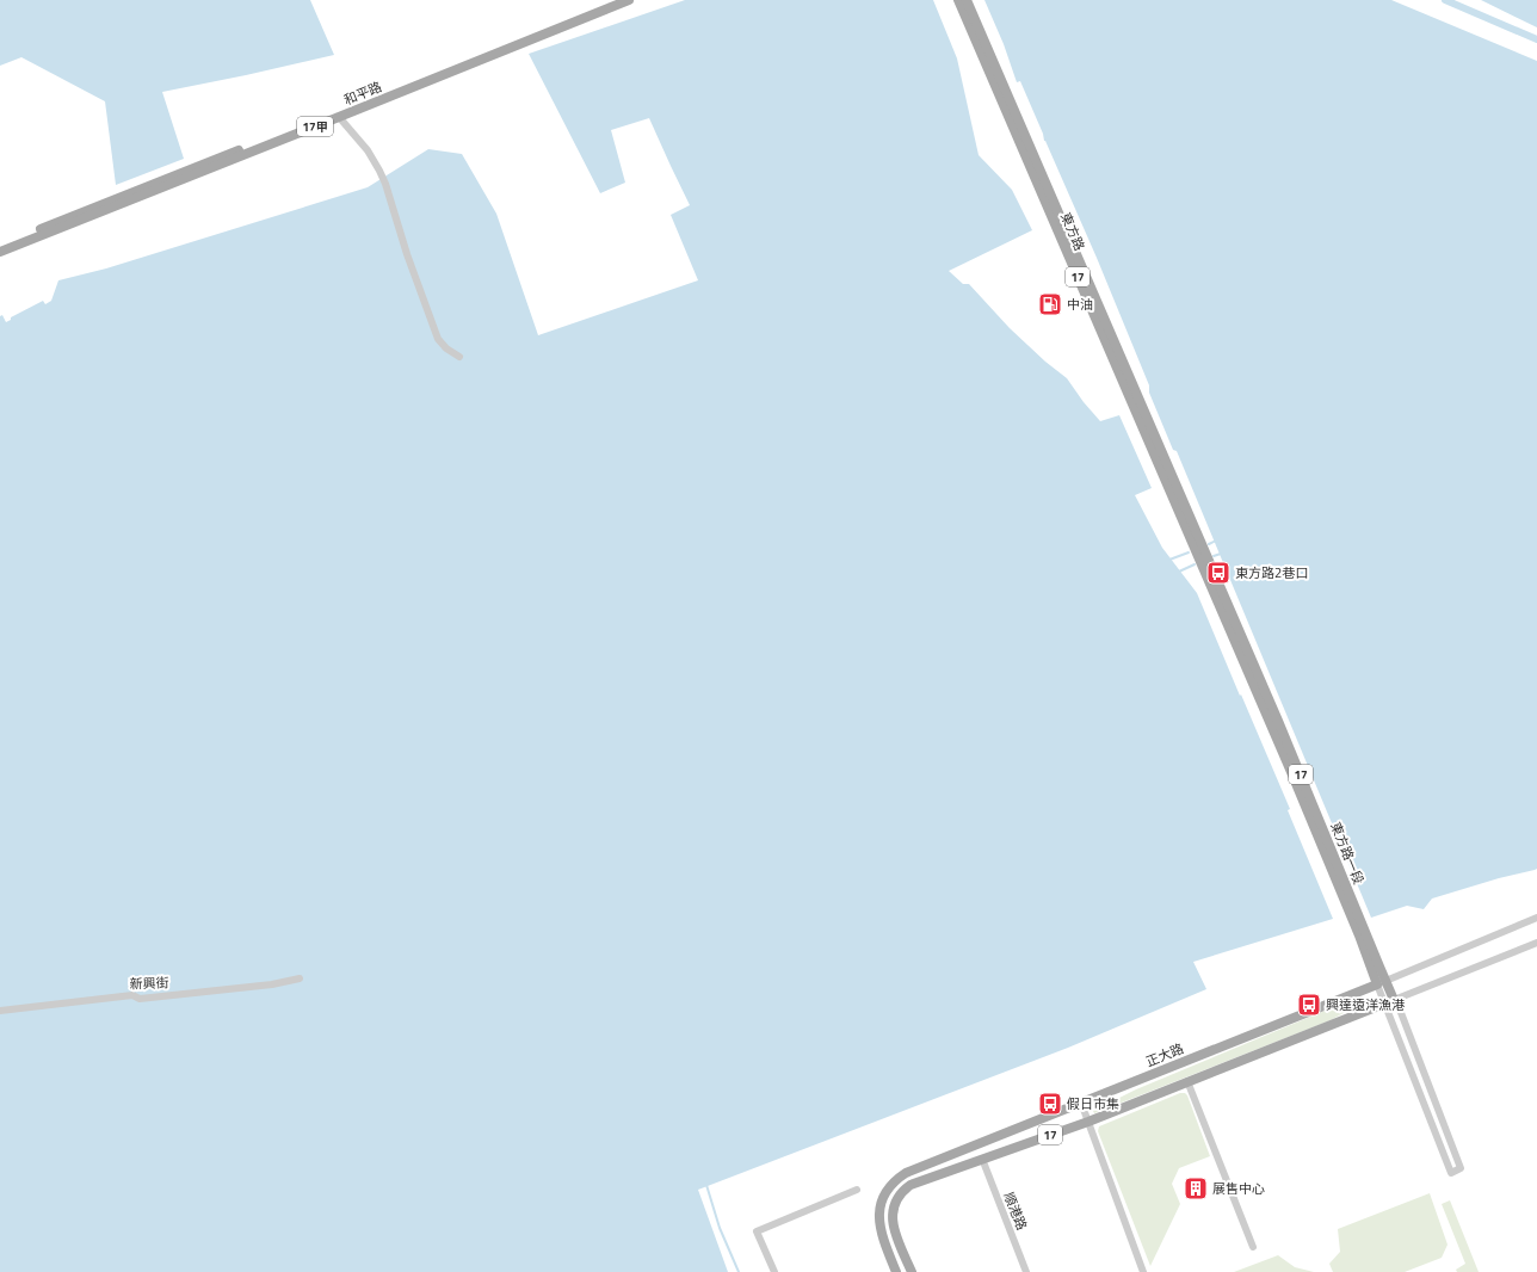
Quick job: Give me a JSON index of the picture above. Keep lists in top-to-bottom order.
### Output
{
  "streets": {
    "main road": [
      "和平路",
      "17甲",
      "東方路",
      "17",
      "東方路一段",
      "正大路"
    ],
    "street": ["新興街", "順港路"]
  },
  "crossings": [
    ["東方路", "東方路一段"],
    ["17", "東方路一段"],
    ["17", "順港路"],
    ["東方路一段", "正大路"]
  ],
  "places": {
    "fuel station": ["中油"],
    "bus stop": ["東方路2巷口", "興達遠洋漁港", "假日市集"],
    "building": ["展售中心"]
  }
}
